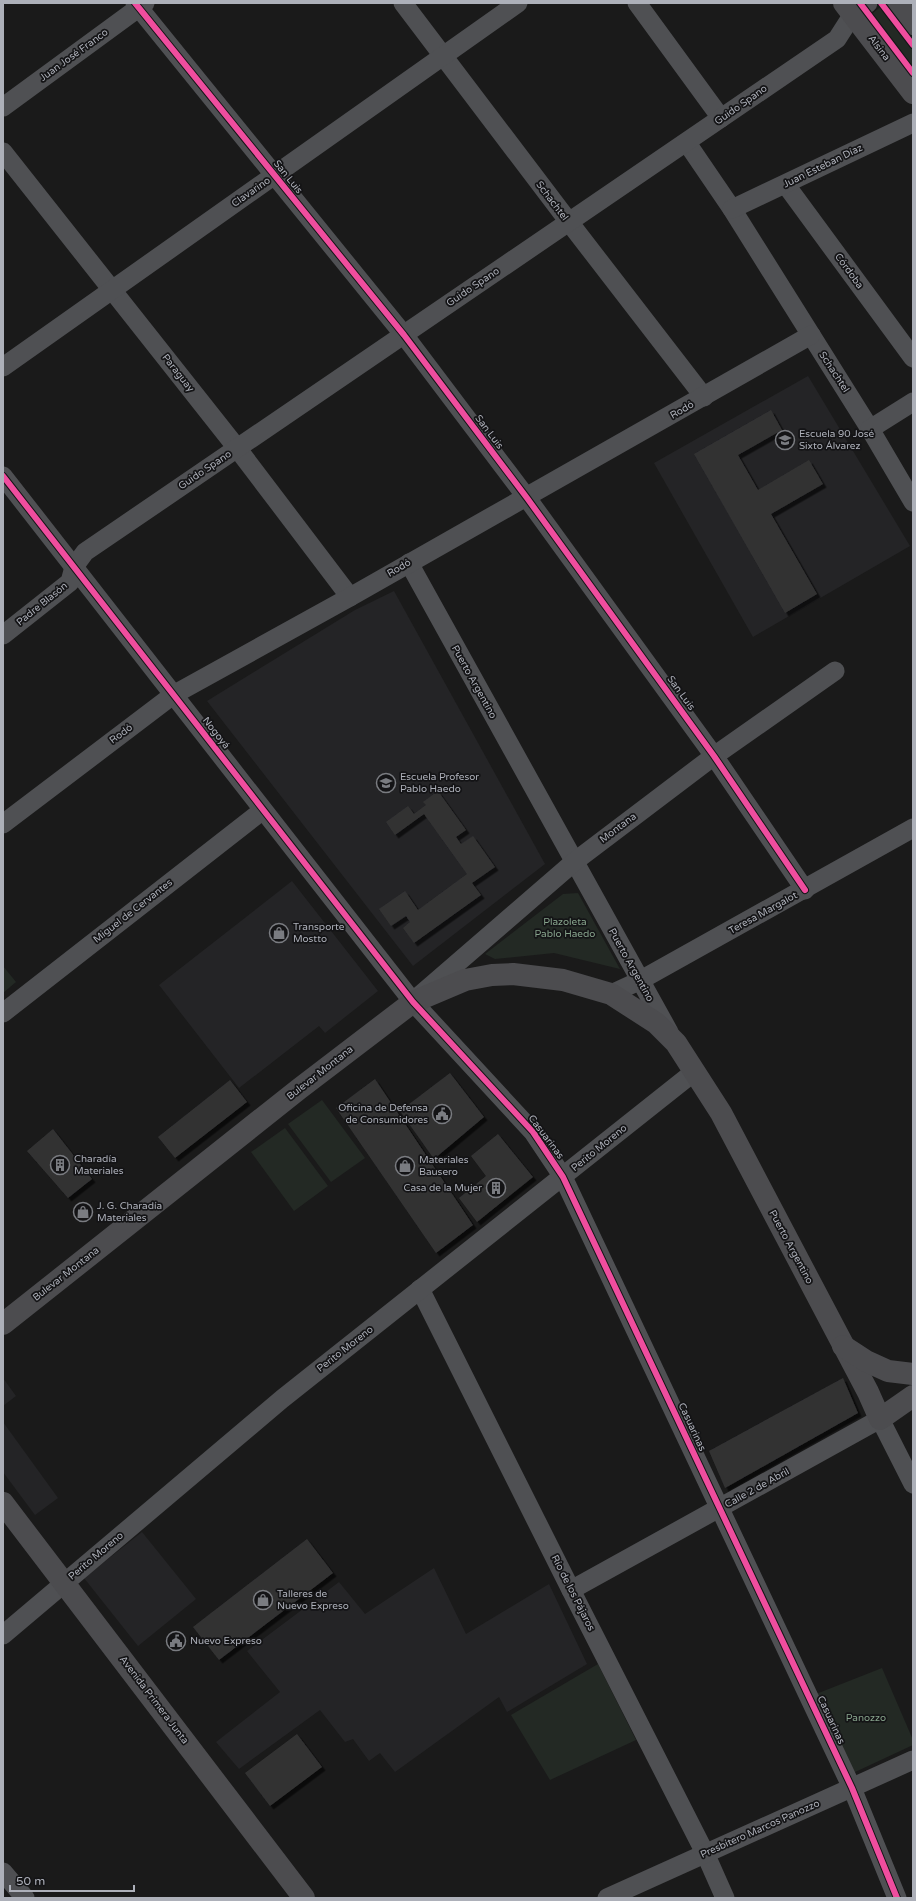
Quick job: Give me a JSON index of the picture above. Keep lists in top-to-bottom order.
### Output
{
  "streets": {
    "main road": [
      "Alsina",
      "Puerto Argentino",
      "Bulevar Montana",
      "Avenida Primera Junta"
    ],
    "street": [
      "Juan José Franco",
      "Guido Spano",
      "Juan Esteban Díaz",
      "San Luis",
      "Clavarino",
      "Schachtel",
      "Córdoba",
      "Paraguay",
      "Rodó",
      "Padre Blasón",
      "Nogoyá",
      "Montana",
      "Miguel de Cervantes",
      "Teresa Margalot",
      "Casuarinas",
      "Perito Moreno",
      "Calle 2 de Abril",
      "Río de los Pájaros",
      "Presbítero Marcos Panozzo"
    ]
  },
  "crossings": [
    ["Alsina", "Guido Spano"],
    ["Juan José Franco", "San Luis"],
    ["Guido Spano", "San Luis"],
    ["Guido Spano", "Schachtel"],
    ["Guido Spano", "Paraguay"],
    ["Guido Spano", "Padre Blasón"],
    ["Guido Spano", "Nogoyá"],
    ["Juan Esteban Díaz", "Schachtel"],
    ["Juan Esteban Díaz", "Córdoba"],
    ["San Luis", "Clavarino"],
    ["San Luis", "Rodó"],
    ["San Luis", "Montana"],
    ["San Luis", "Teresa Margalot"],
    ["Clavarino", "Schachtel"],
    ["Clavarino", "Paraguay"],
    ["Schachtel", "Rodó"],
    ["Paraguay", "Rodó"],
    ["Rodó", "Puerto Argentino"],
    ["Rodó", "Nogoyá"],
    ["Padre Blasón", "Nogoyá"],
    ["Puerto Argentino", "Montana"],
    ["Puerto Argentino", "Teresa Margalot"],
    ["Puerto Argentino", "Bulevar Montana"],
    ["Puerto Argentino", "Perito Moreno"],
    ["Puerto Argentino", "Calle 2 de Abril"],
    ["Nogoyá", "Montana"],
    ["Nogoyá", "Miguel de Cervantes"],
    ["Nogoyá", "Bulevar Montana"],
    ["Nogoyá", "Casuarinas"],
    ["Montana", "Bulevar Montana"],
    ["Montana", "Casuarinas"],
    ["Teresa Margalot", "Bulevar Montana"],
    ["Bulevar Montana", "Casuarinas"],
    ["Casuarinas", "Perito Moreno"],
    ["Casuarinas", "Calle 2 de Abril"],
    ["Casuarinas", "Presbítero Marcos Panozzo"],
    ["Perito Moreno", "Río de los Pájaros"],
    ["Perito Moreno", "Avenida Primera Junta"],
    ["Calle 2 de Abril", "Río de los Pájaros"],
    ["Río de los Pájaros", "Presbítero Marcos Panozzo"]
  ],
  "parks": ["Plazoleta Pablo Haedo", "Panozzo"],
  "places": {
    "school or university": ["Escuela 90 José Sixto Álvarez", "Escuela Profesor Pablo Haedo"],
    "shop": [
      "Transporte Mostto",
      "Materiales Bausero",
      "J. G. Charadía Materiales",
      "Talleres de Nuevo Expreso"
    ],
    "public building": ["Oficina de Defensa de Consumidores", "Nuevo Expreso"],
    "building": ["Charadía Materiales", "Casa de la Mujer"]
  },
  "scale_bar": "50 m"
}
